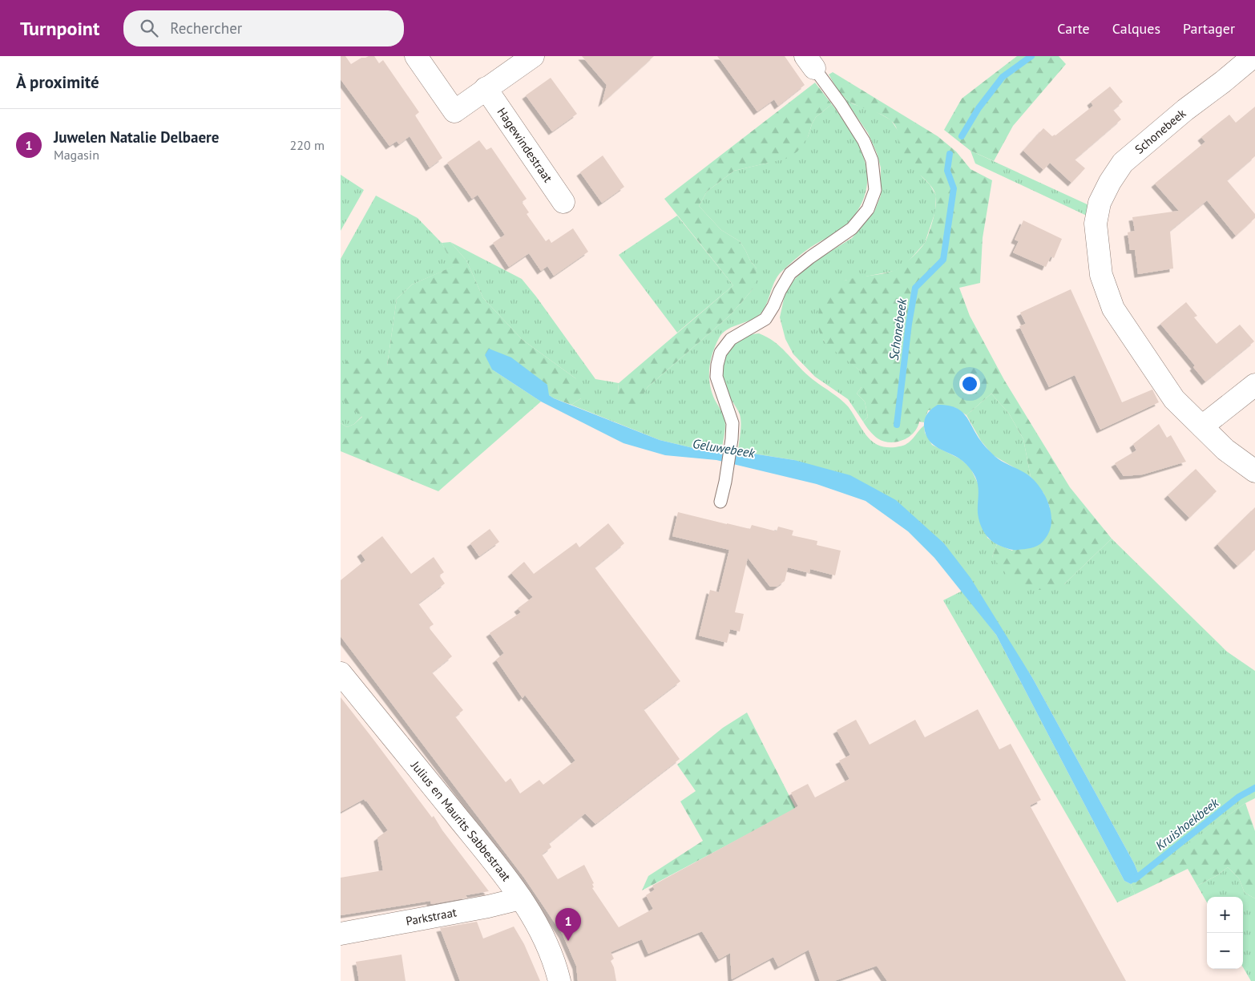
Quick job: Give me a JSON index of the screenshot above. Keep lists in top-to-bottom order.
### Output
{
  "streets": {
    "street": [
      "Schonebeek",
      "Hagewindestraat",
      "Julius en Maurits Sabbestraat",
      "Parkstraat"
    ]
  },
  "crossings": [
    ["Julius en Maurits Sabbestraat", "Parkstraat"]
  ],
  "water": ["Schonebeek", "Geluwebeek", "Kruishoekbeek"],
  "page": {
    "header": "Turnpoint",
    "search": "Rechercher",
    "nav": ["Carte", "Calques", "Partager"],
    "heading": "À proximité",
    "list": [
      {
        "mark": "1",
        "name": "Juwelen Natalie Delbaere",
        "note": "Magasin",
        "value": "220 m"
      }
    ],
    "map_buttons": ["+", "−"],
    "pins": "1"
  }
}
